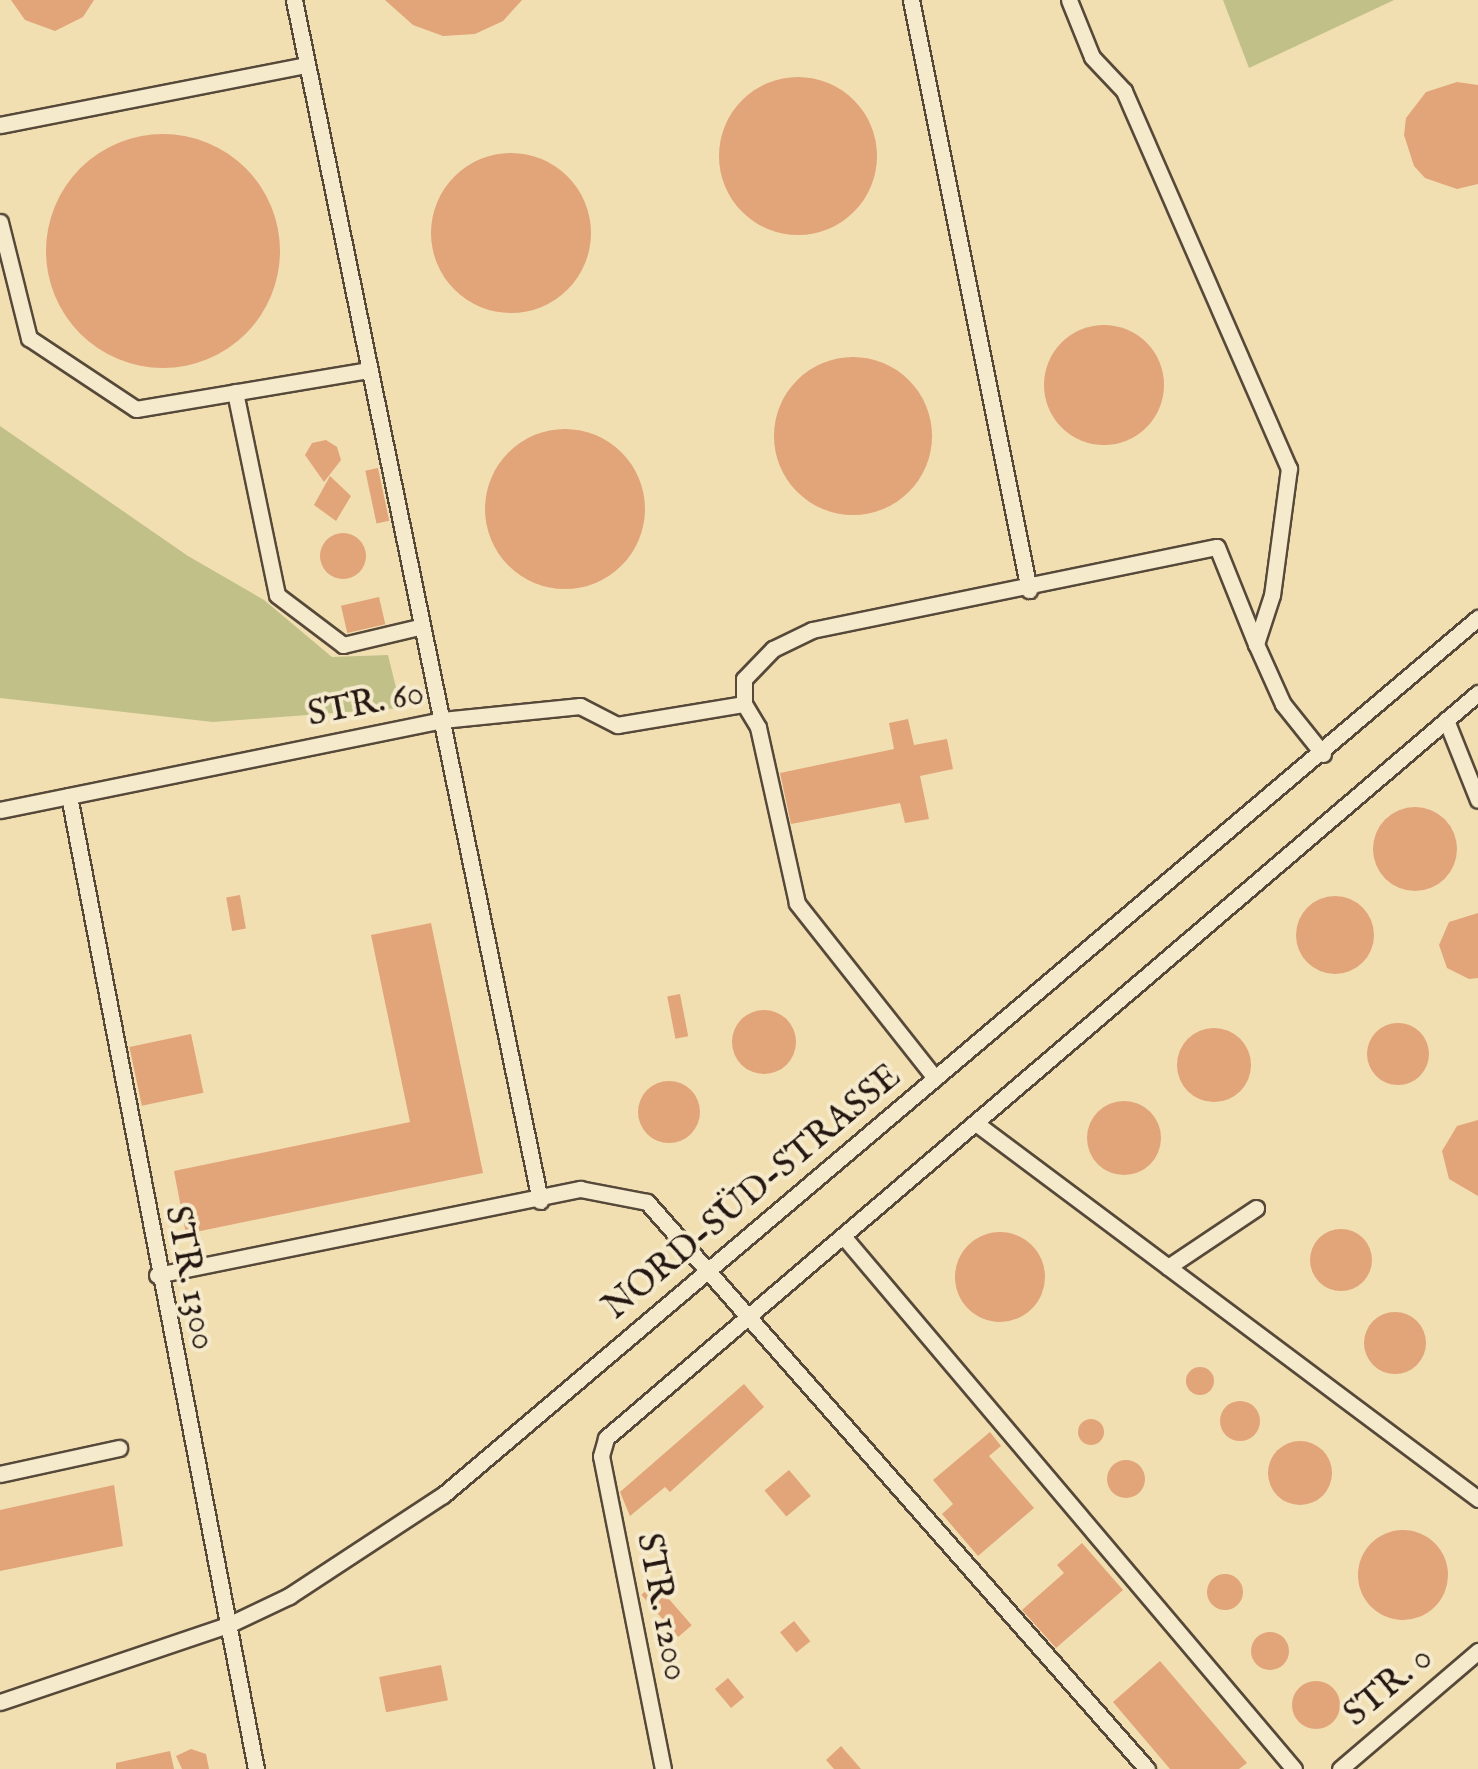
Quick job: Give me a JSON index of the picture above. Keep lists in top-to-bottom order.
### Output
{
  "streets": {
    "lane": [
      "STR. 60",
      "NORD-SÜD-STRASSE",
      "STR. 1300",
      "STR. 1200",
      "STR. 0"
    ]
  },
  "crossings": [
    ["STR. 60", "STR. 1300"],
    ["NORD-SÜD-STRASSE", "STR. 1300"]
  ]
}
